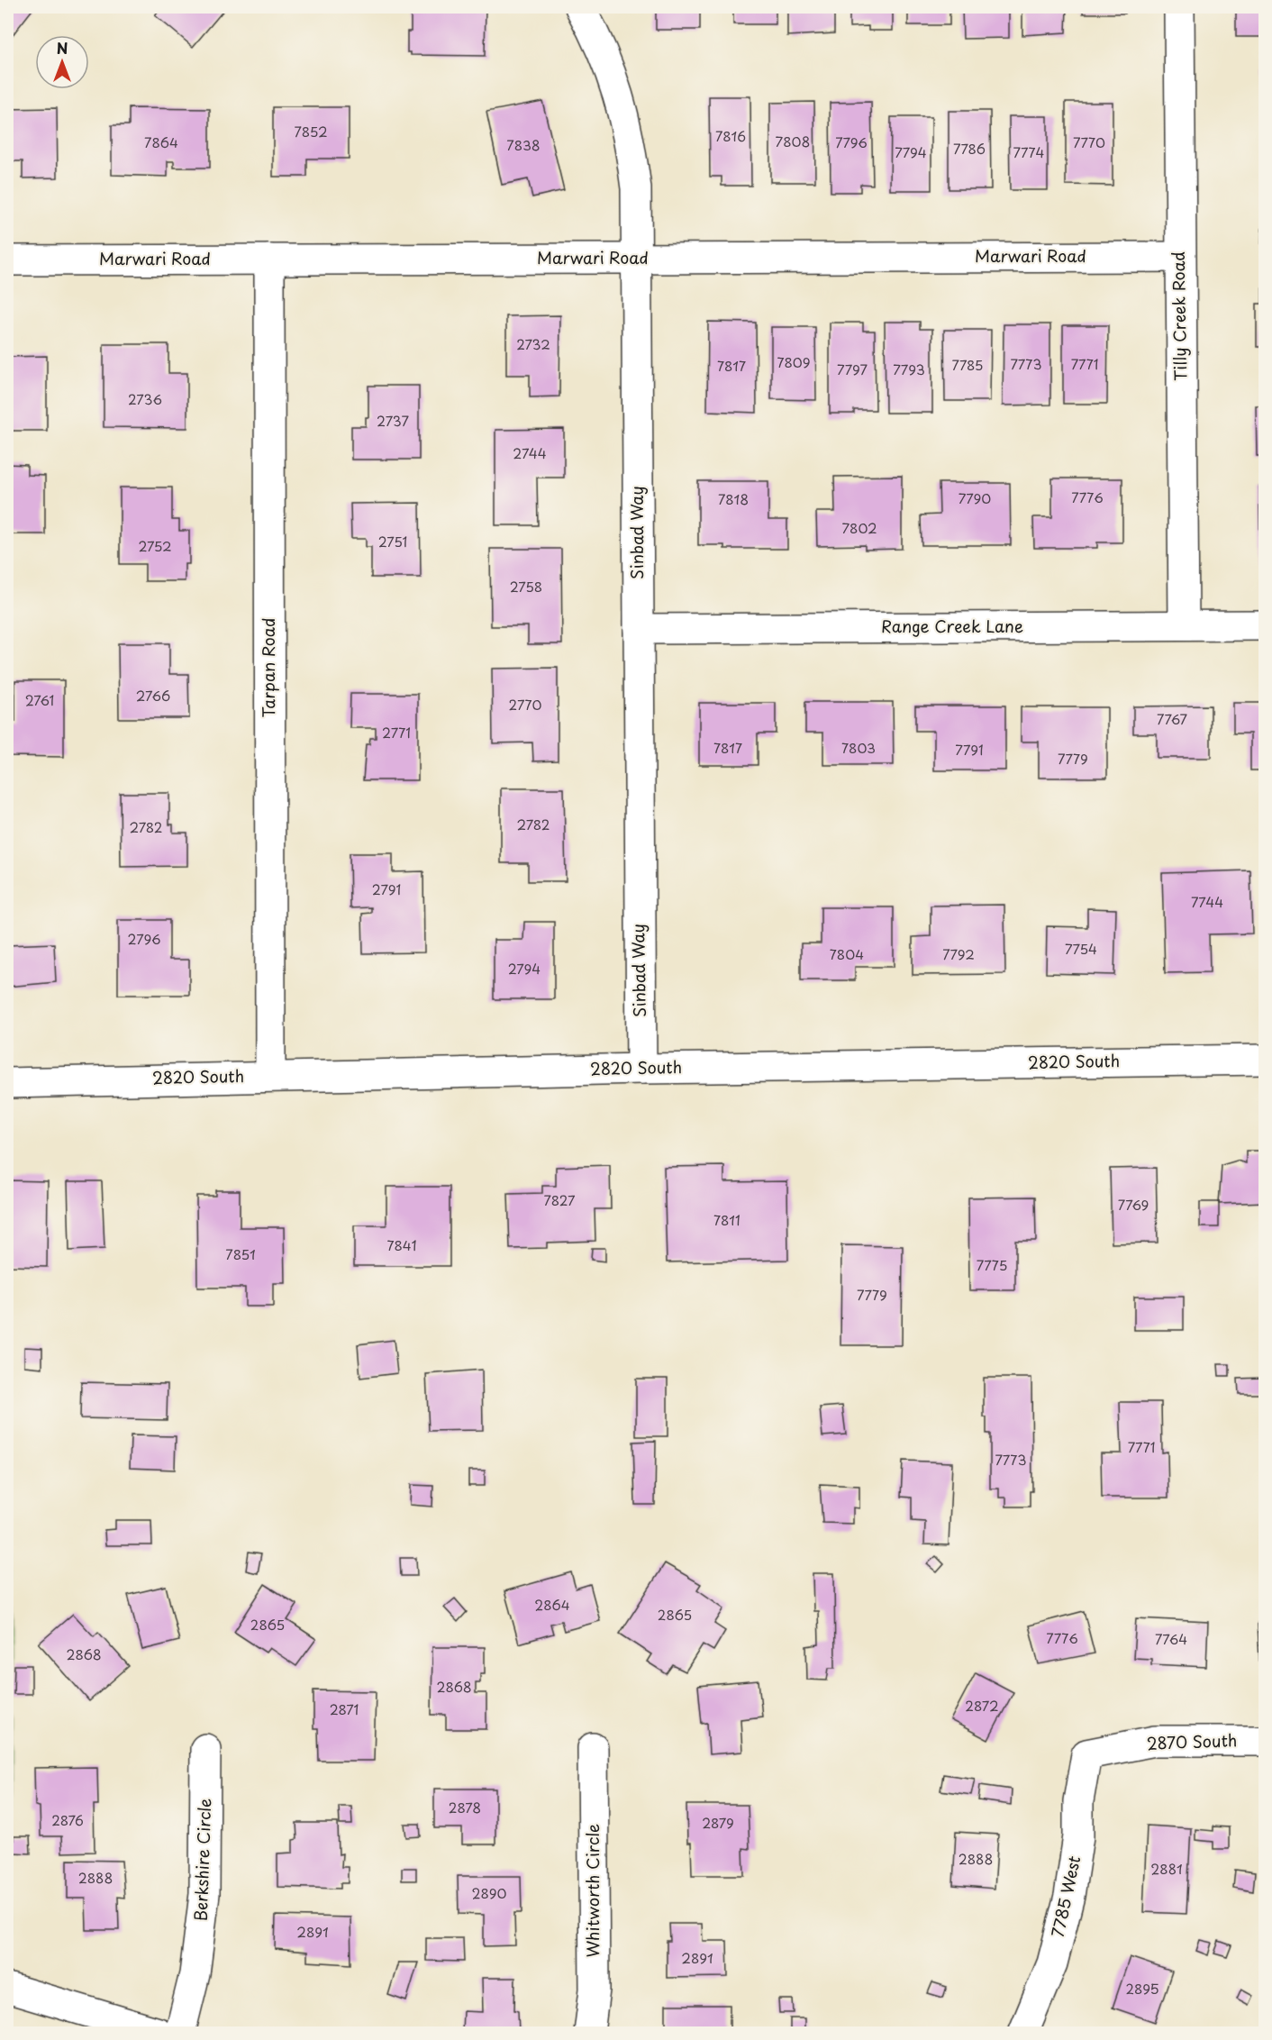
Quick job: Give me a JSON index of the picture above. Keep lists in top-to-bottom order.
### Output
{
  "streets": {
    "street": [
      "Marwari Road",
      "Tilly Creek Road",
      "Sinbad Way",
      "Range Creek Lane",
      "Tarpan Road",
      "2820 South",
      "2870 South",
      "Berkshire Circle",
      "Whitworth Circle",
      "7785 West"
    ]
  },
  "crossings": [
    ["Marwari Road", "Tilly Creek Road"],
    ["Marwari Road", "Sinbad Way"],
    ["Marwari Road", "Tarpan Road"],
    ["Tilly Creek Road", "Range Creek Lane"],
    ["Sinbad Way", "Range Creek Lane"],
    ["Sinbad Way", "2820 South"],
    ["Tarpan Road", "2820 South"],
    ["2870 South", "7785 West"]
  ],
  "house_numbers": [
    "7852",
    "7816",
    "7808",
    "7864",
    "7796",
    "7770",
    "7838",
    "7786",
    "7794",
    "7774",
    "2732",
    "7809",
    "7773",
    "7771",
    "7785",
    "7817",
    "7797",
    "7793",
    "2736",
    "2737",
    "2744",
    "7776",
    "7790",
    "7818",
    "7802",
    "2751",
    "2752",
    "2758",
    "2766",
    "2761",
    "2770",
    "7767",
    "2771",
    "7817",
    "7803",
    "7791",
    "7779",
    "2782",
    "2782",
    "2791",
    "7744",
    "2796",
    "7754",
    "7804",
    "7792",
    "2794",
    "7827",
    "7769",
    "7811",
    "7841",
    "7851",
    "7775",
    "7779",
    "7771",
    "7773",
    "2864",
    "2865",
    "2865",
    "7776",
    "7764",
    "2868",
    "2868",
    "2872",
    "2871",
    "2878",
    "2876",
    "2879",
    "2888",
    "2881",
    "2888",
    "2890",
    "2891",
    "2891",
    "2895"
  ],
  "north": "top"
}
